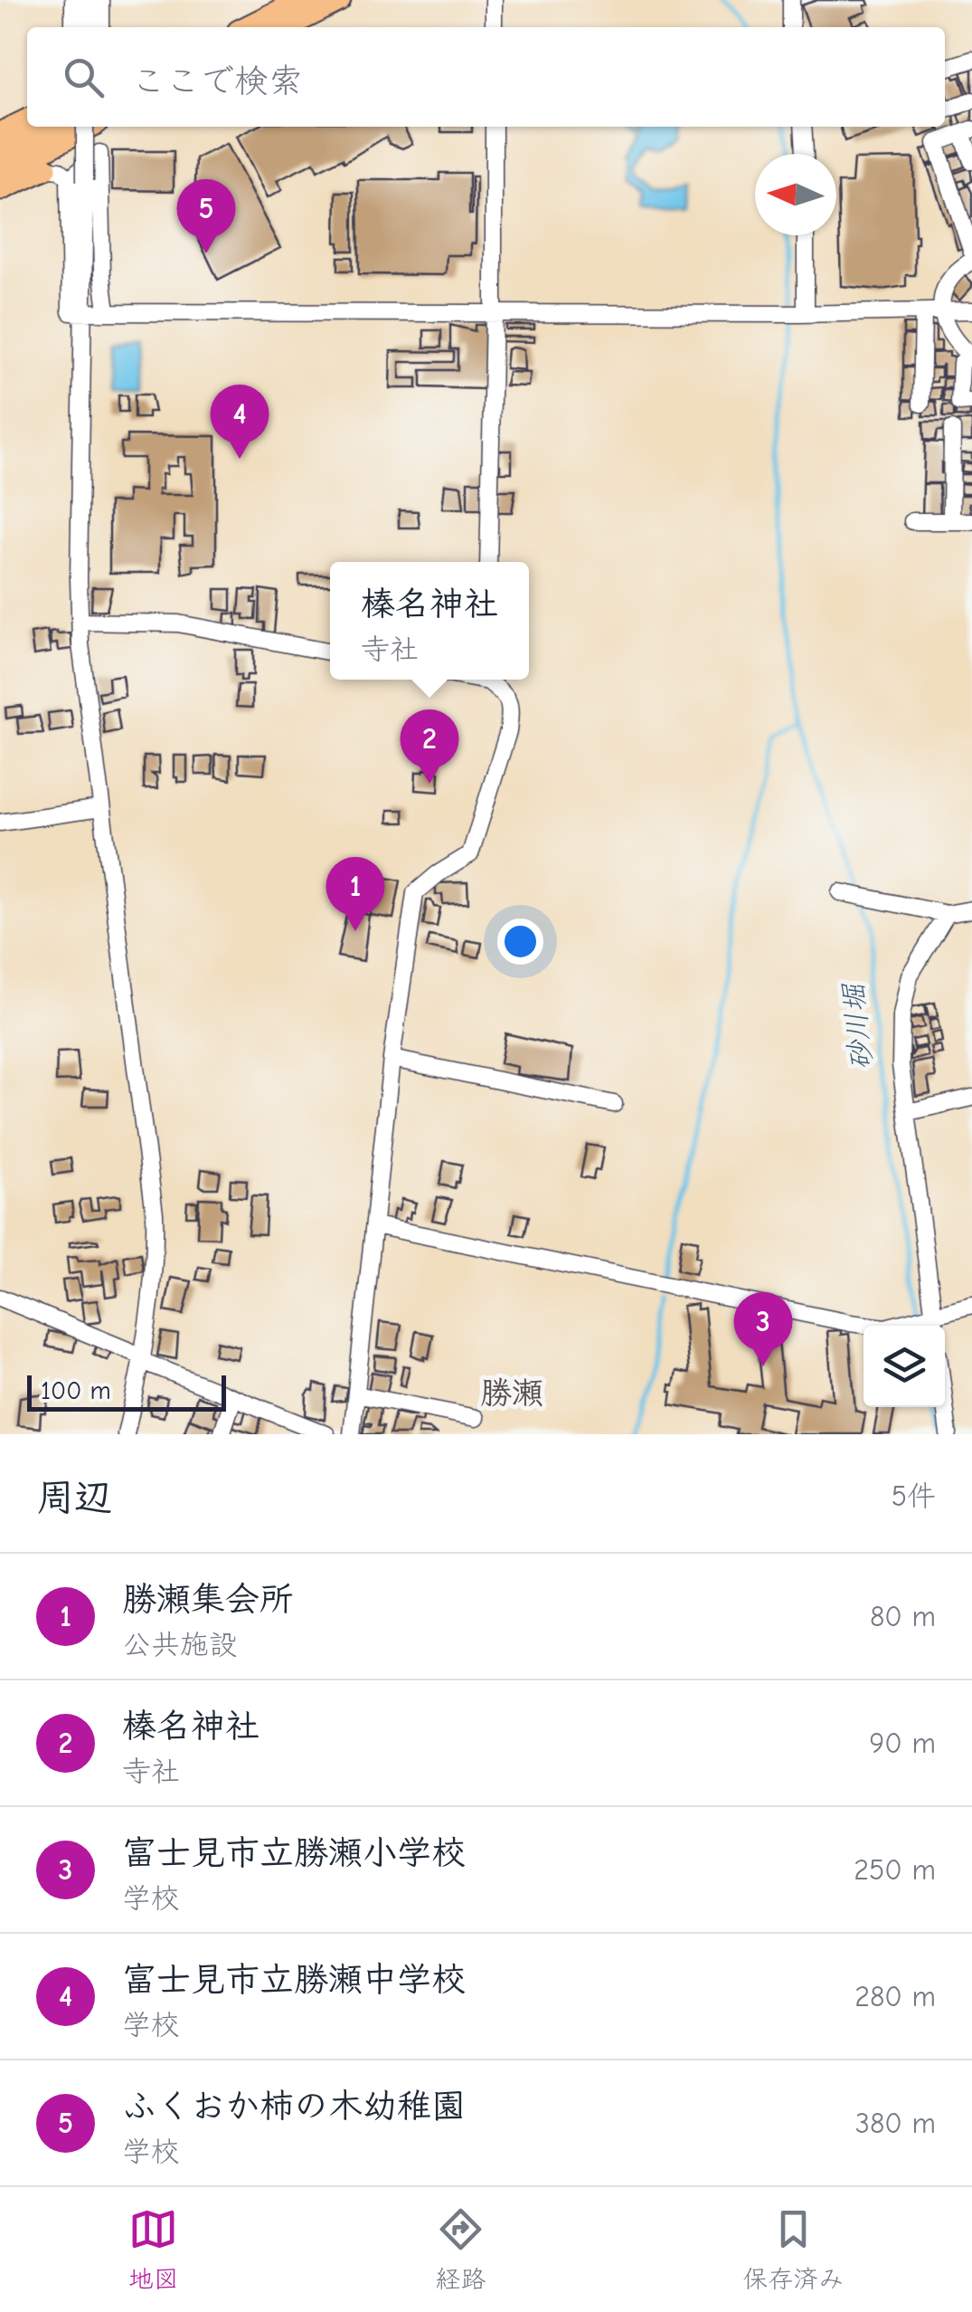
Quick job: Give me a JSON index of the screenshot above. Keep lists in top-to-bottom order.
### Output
{
  "districts": ["勝瀬"],
  "water": ["砂川堀"],
  "scale_bar": "100 m",
  "north": "left",
  "page": {
    "search": "ここで検索",
    "pins": [
      "5",
      "4",
      "2",
      "1",
      "3"
    ],
    "popup": ["榛名神社", "寺社"],
    "scale": "100 m",
    "heading": ["周辺", "5件"],
    "list": [
      {
        "mark": "1",
        "name": "勝瀬集会所",
        "note": "公共施設",
        "value": "80 m"
      },
      {
        "mark": "2",
        "name": "榛名神社",
        "note": "寺社",
        "value": "90 m"
      },
      {
        "mark": "3",
        "name": "富士見市立勝瀬小学校",
        "note": "学校",
        "value": "250 m"
      },
      {
        "mark": "4",
        "name": "富士見市立勝瀬中学校",
        "note": "学校",
        "value": "280 m"
      },
      {
        "mark": "5",
        "name": "ふくおか柿の木幼稚園",
        "note": "学校",
        "value": "380 m"
      }
    ],
    "nav": ["地図", "経路", "保存済み"]
  }
}
